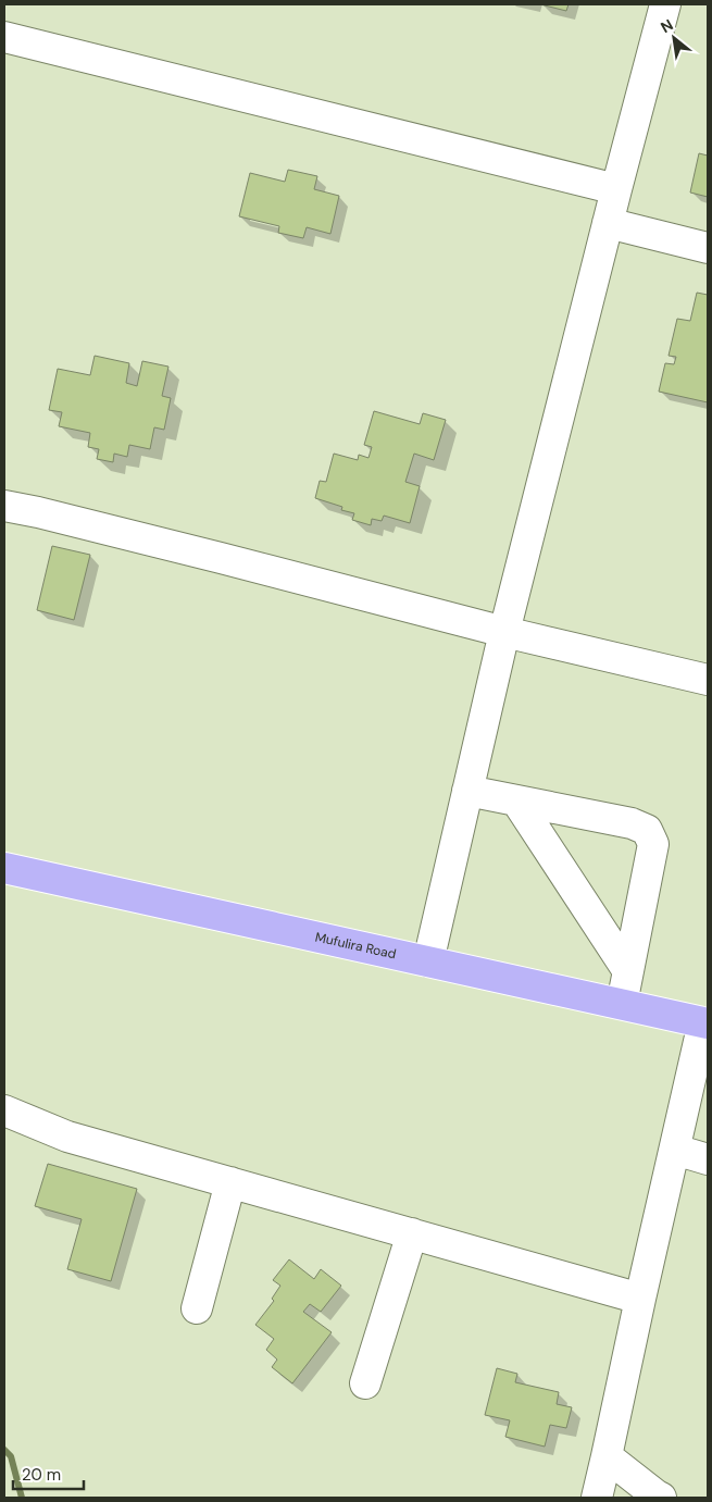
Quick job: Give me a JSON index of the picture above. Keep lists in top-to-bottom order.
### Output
{
  "streets": {
    "main road": ["Mufulira Road"]
  },
  "scale_bar": "20 m",
  "north": "top left"
}
